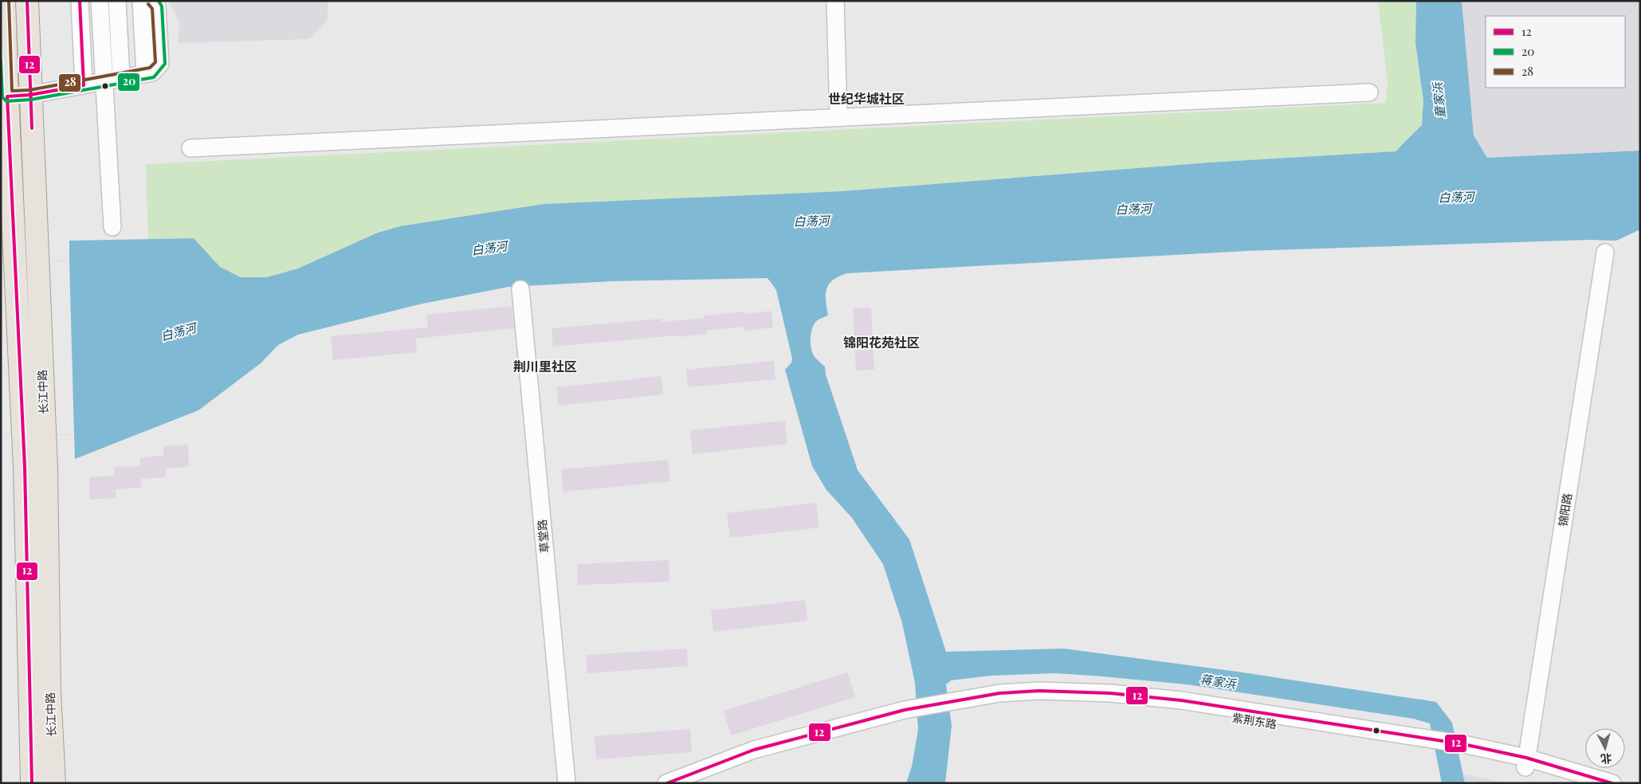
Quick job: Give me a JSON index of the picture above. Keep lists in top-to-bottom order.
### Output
{
  "streets": {
    "main road": ["长江中路"],
    "street": ["锦阳路", "草堂路", "紫荆东路"]
  },
  "crossings": [
    ["锦阳路", "紫荆东路"]
  ],
  "districts": ["世纪华城社区", "锦阳花苑社区", "荆川里社区"],
  "water": ["童家浜", "白荡河", "蒋家浜"],
  "lines": ["transit line 12", "transit line 20", "transit line 28"],
  "legend": ["12", "20", "28"],
  "north": "bottom"
}
